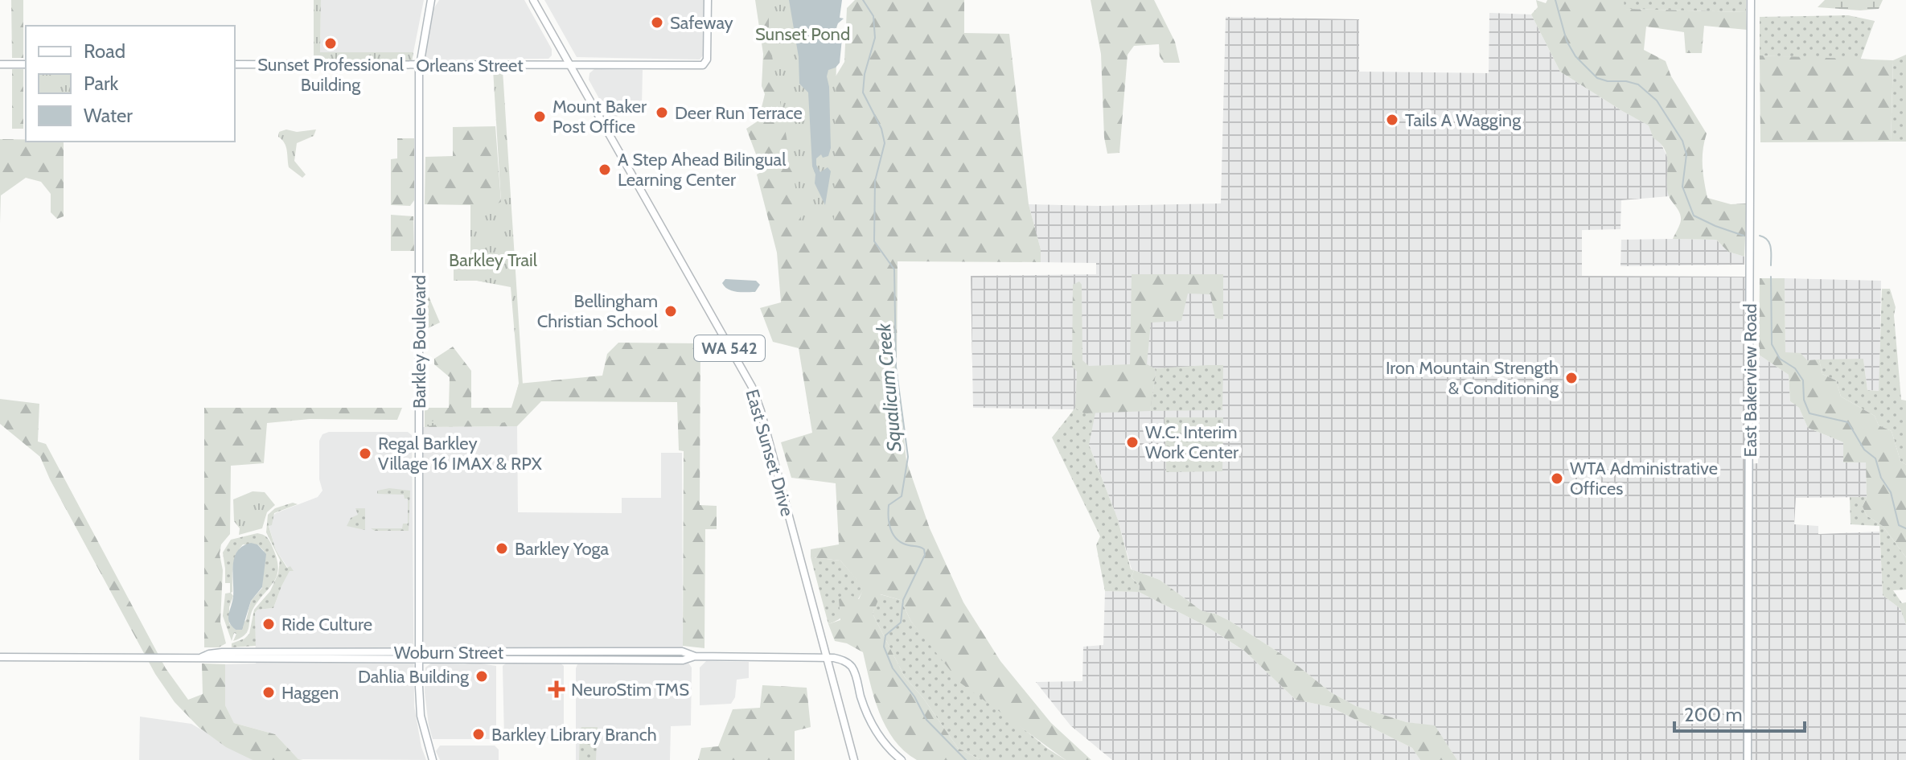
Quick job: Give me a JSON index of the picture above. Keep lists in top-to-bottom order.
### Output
{
  "streets": {
    "main road": [
      "Orleans Street",
      "Barkley Boulevard",
      "WA 542",
      "East Bakerview Road",
      "East Sunset Drive",
      "Woburn Street"
    ]
  },
  "crossings": [
    ["Orleans Street", "Barkley Boulevard"],
    ["Orleans Street", "East Sunset Drive"],
    ["Barkley Boulevard", "Woburn Street"],
    ["East Sunset Drive", "Woburn Street"]
  ],
  "water": ["Squalicum Creek"],
  "parks": ["Sunset Pond", "Barkley Trail"],
  "places": {
    "other": [
      "Safeway",
      "Sunset Professional Building",
      "Deer Run Terrace",
      "Mount Baker Post Office",
      "Tails A Wagging",
      "A Step Ahead Bilingual Learning Center",
      "Bellingham Christian School",
      "Iron Mountain Strength & Conditioning",
      "W.C. Interim Work Center",
      "Regal Barkley Village 16 IMAX & RPX",
      "WTA Administrative Offices",
      "Barkley Yoga",
      "Ride Culture",
      "Dahlia Building",
      "Haggen",
      "Barkley Library Branch"
    ],
    "health": ["NeuroStim TMS"]
  },
  "legend": ["Road", "Park", "Water"],
  "scale_bar": "200 m"
}
